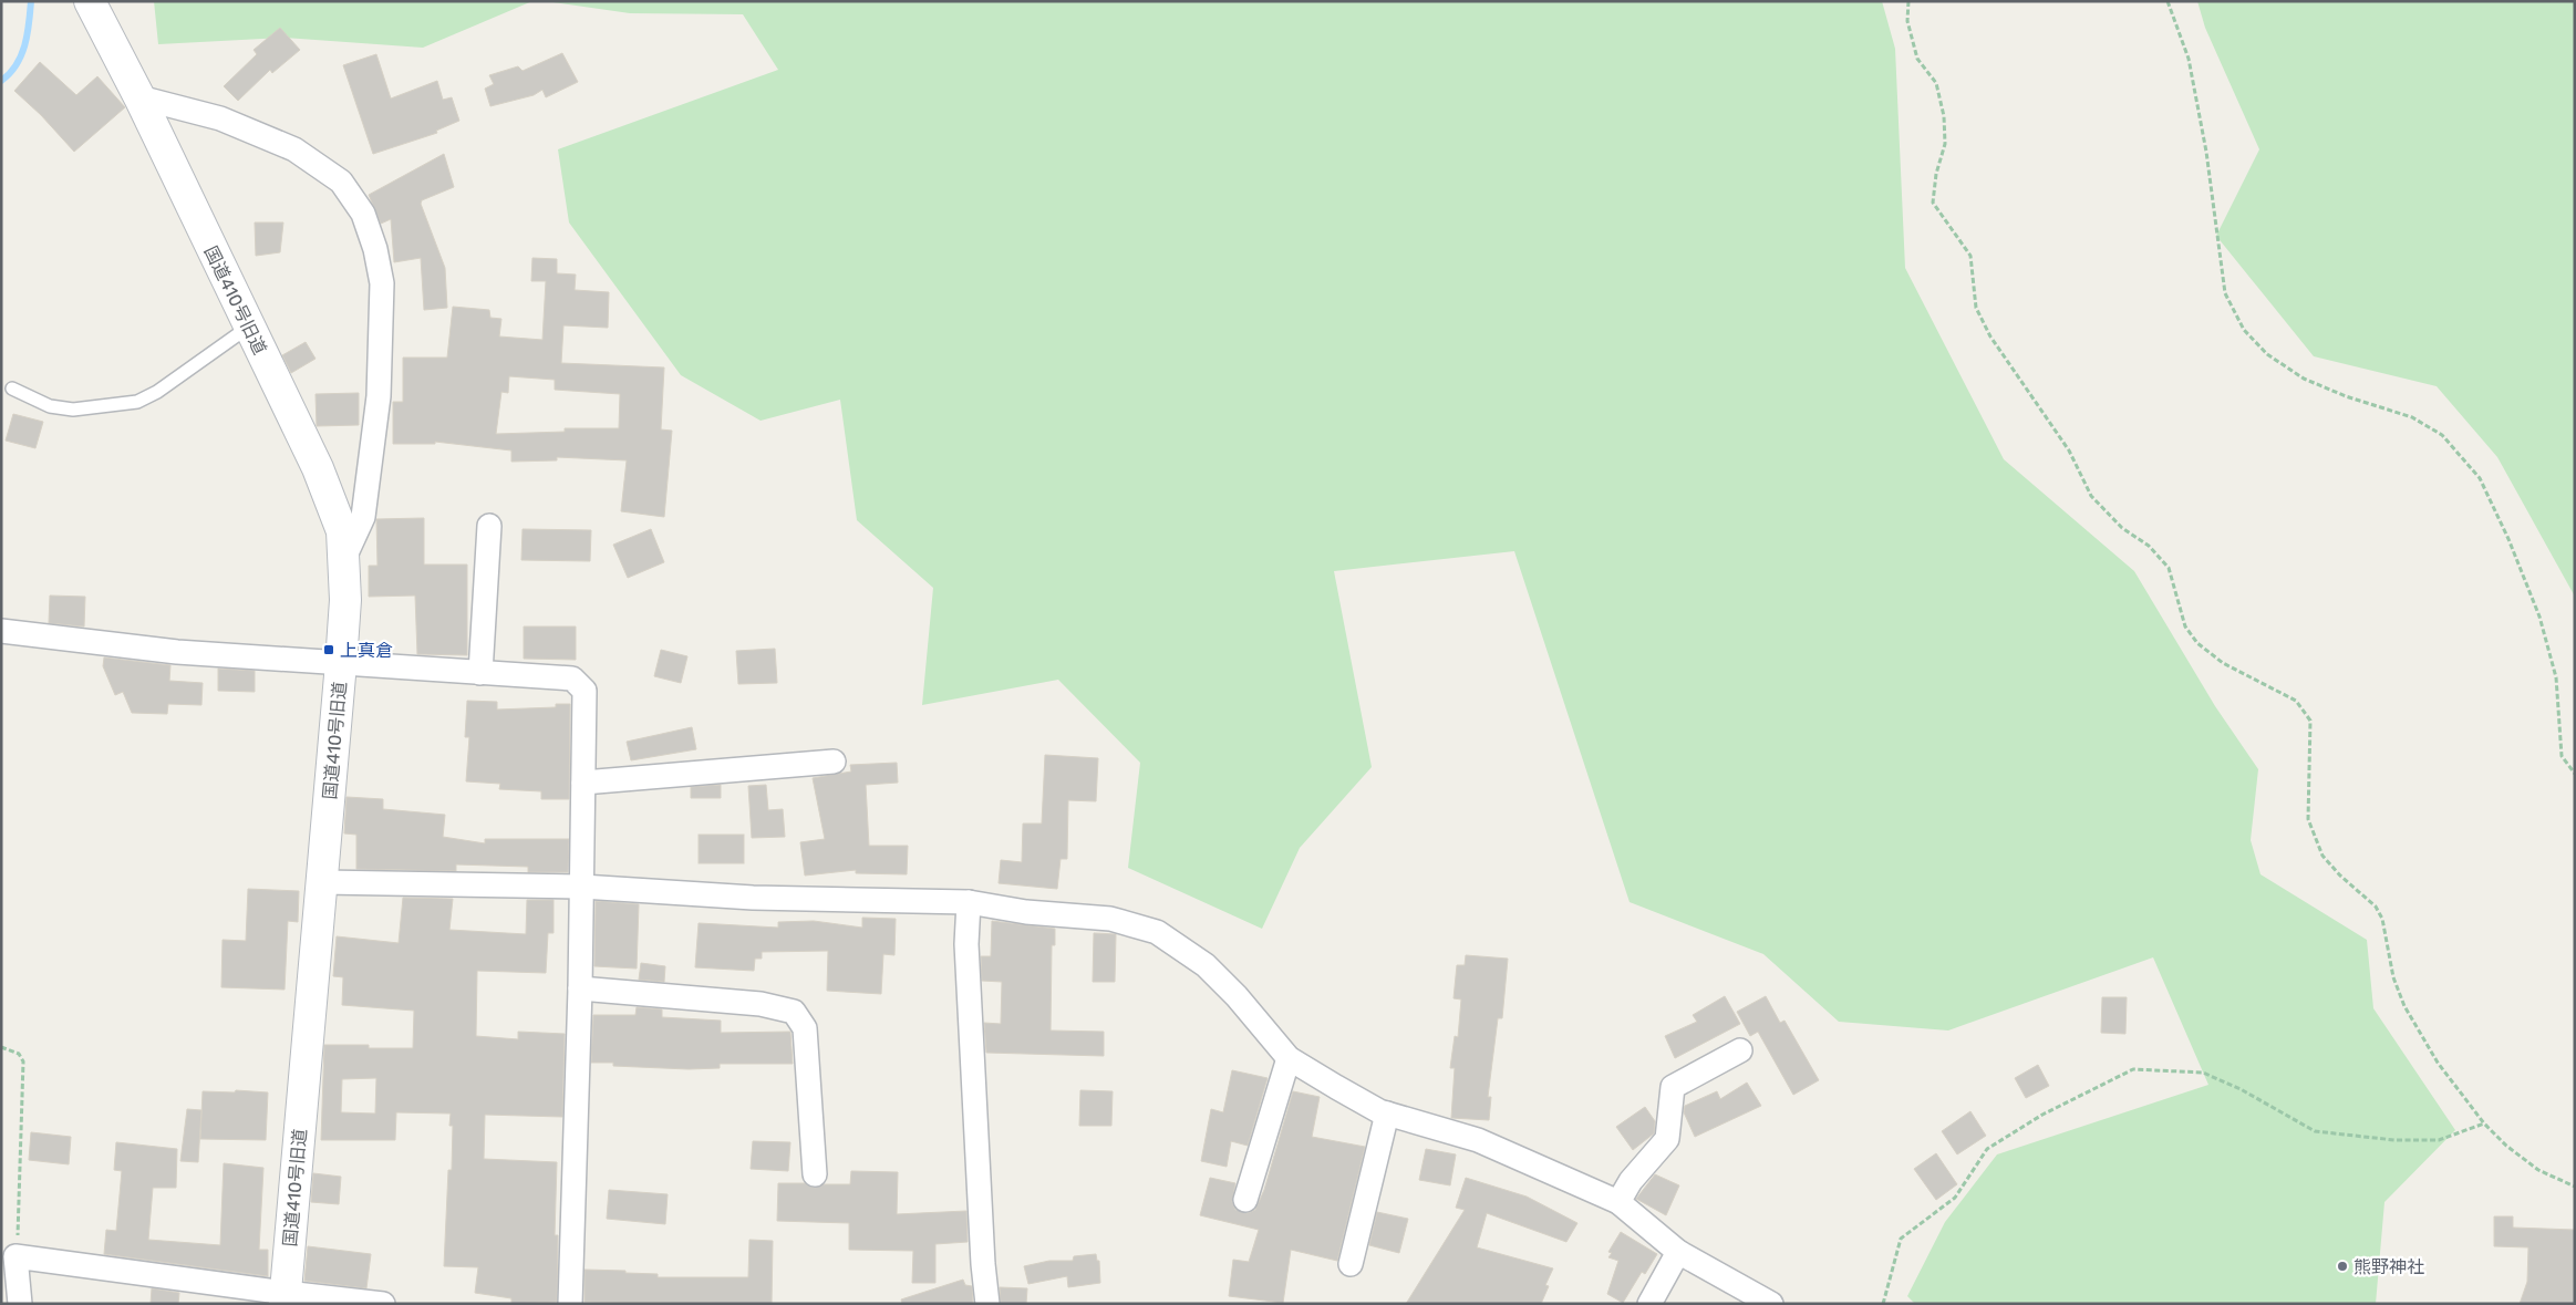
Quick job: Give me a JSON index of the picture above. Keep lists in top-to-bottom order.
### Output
{
  "streets": {
    "street": ["国道410号旧道"]
  },
  "places": {
    "transit": ["上真倉"],
    "other": ["熊野神社"]
  }
}
